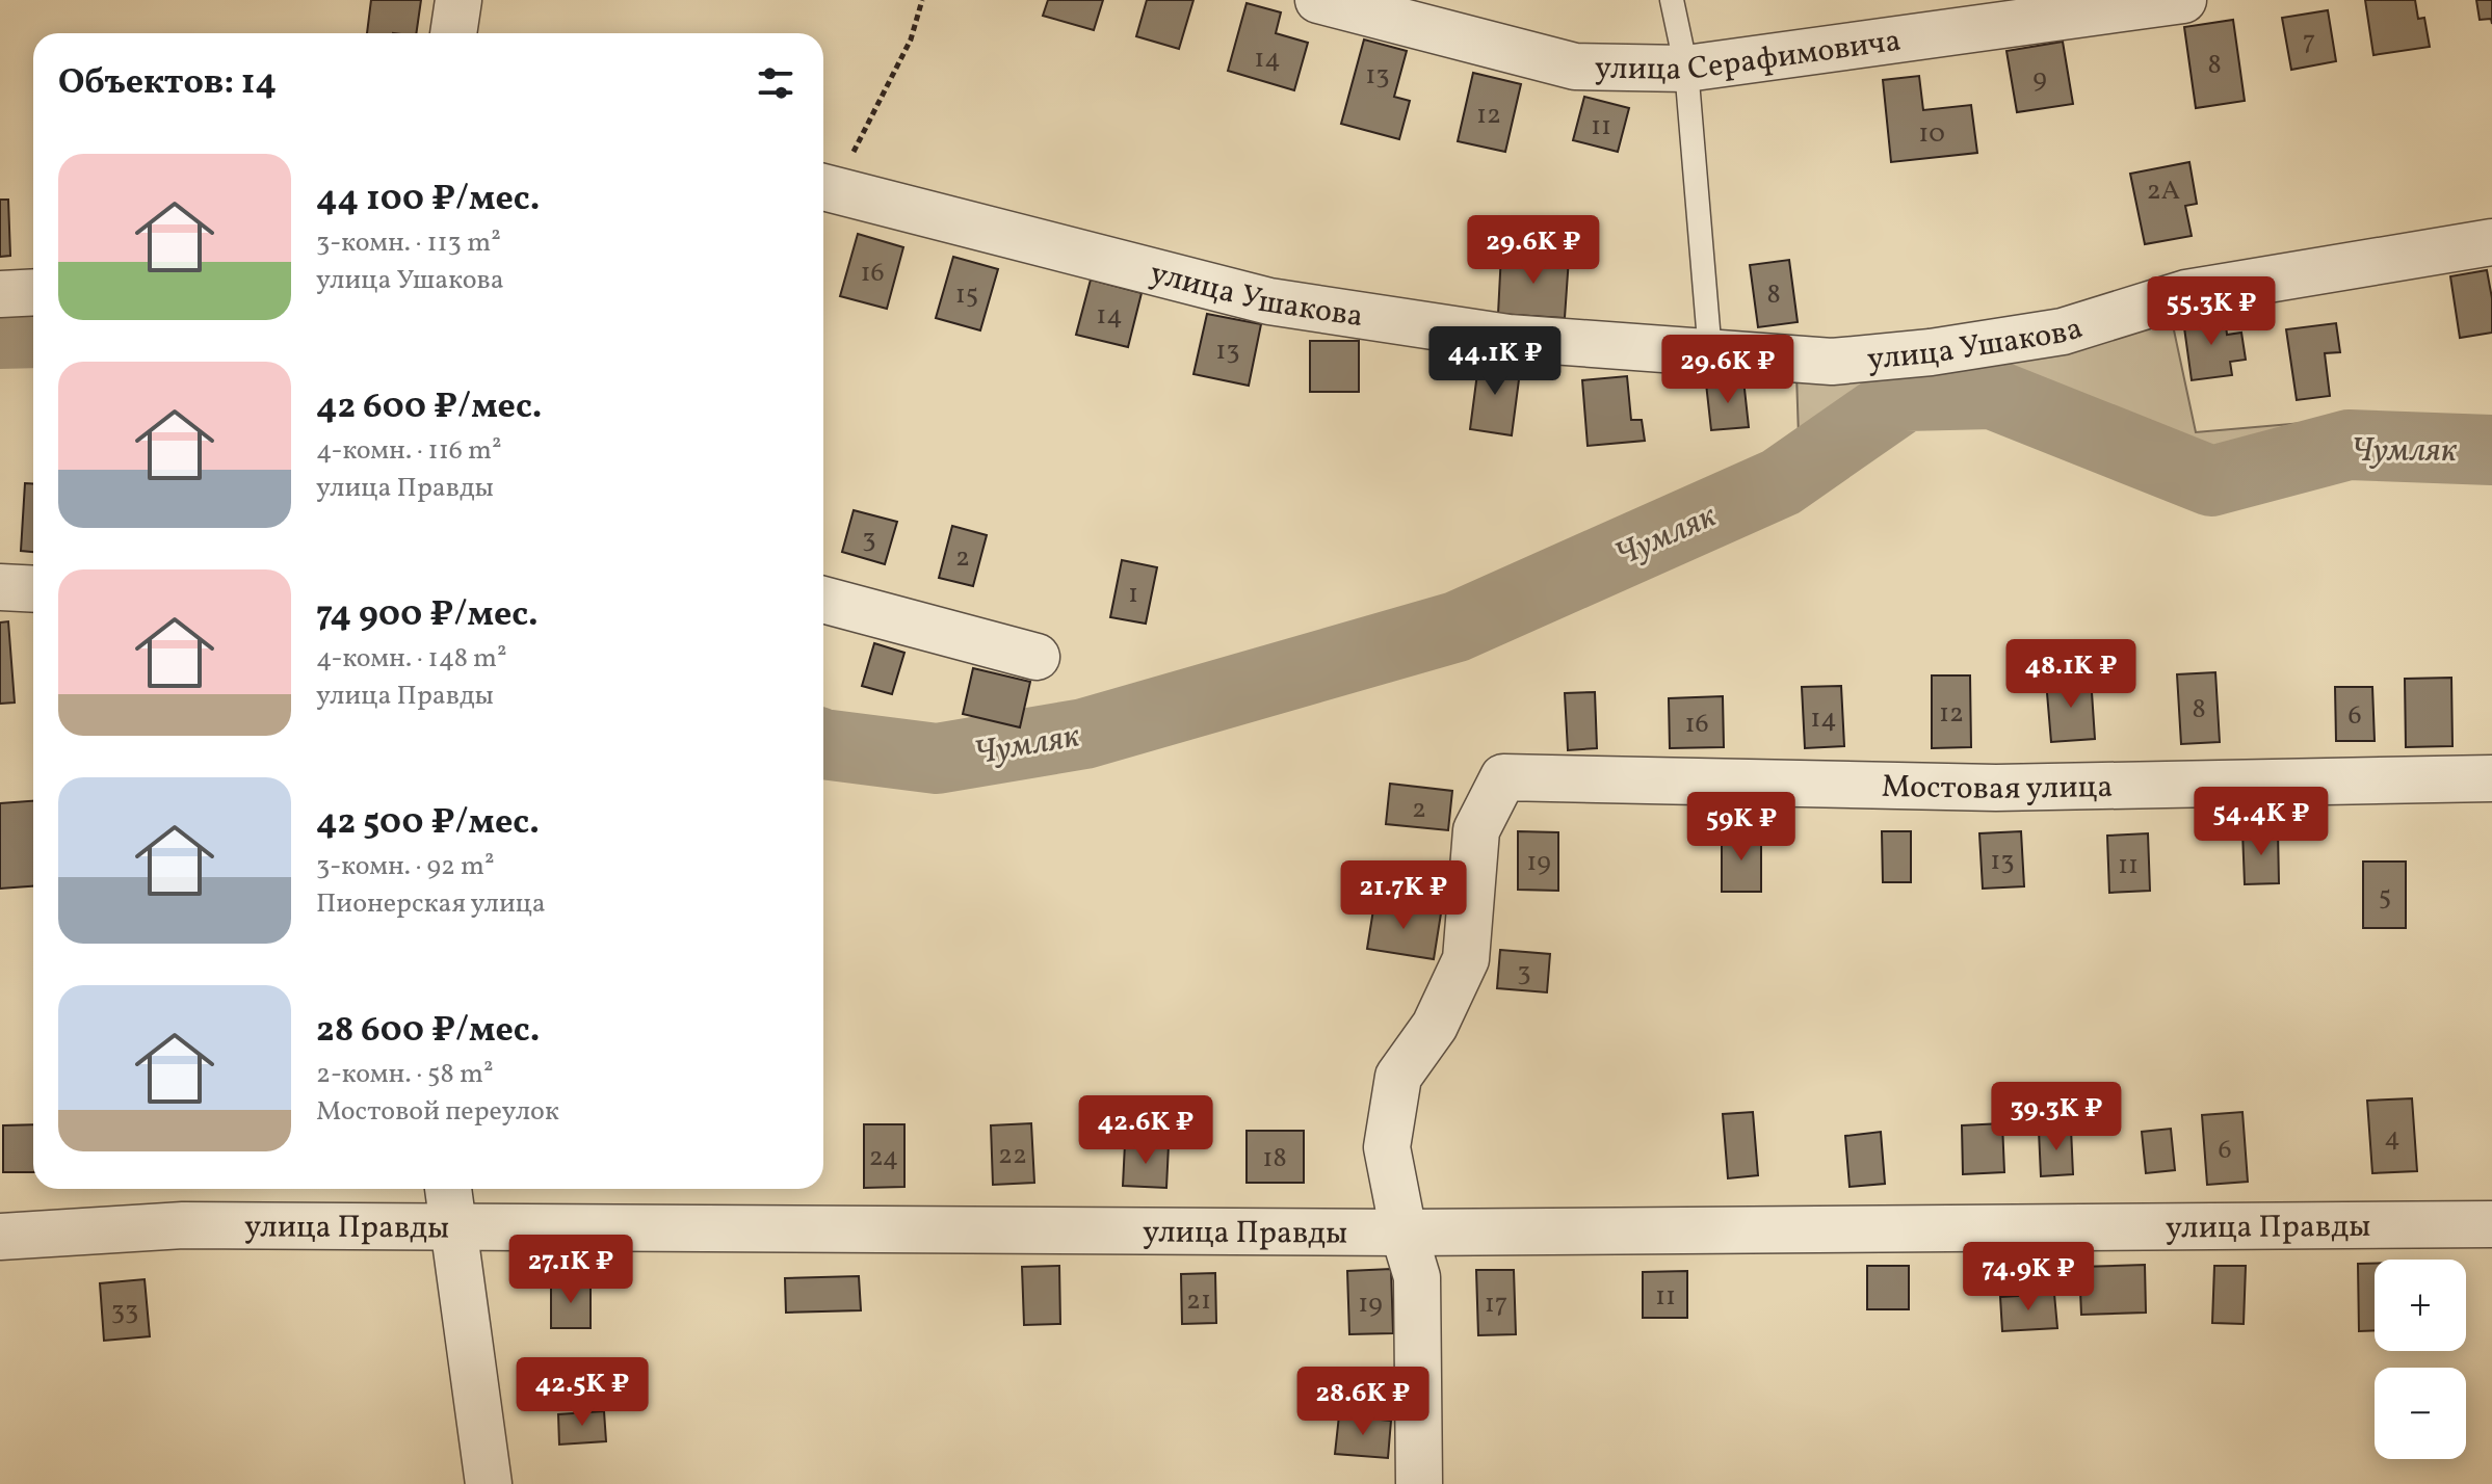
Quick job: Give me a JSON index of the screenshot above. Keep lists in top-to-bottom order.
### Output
{
  "streets": {
    "street": [
      "улица Серафимовича",
      "улица Ушакова",
      "Мостовая улица",
      "улица Правды"
    ]
  },
  "crossings": [
    ["Мостовая улица", "улица Правды"]
  ],
  "water": ["Чумляк"],
  "house_numbers": [
    "7",
    "14",
    "8",
    "13",
    "9",
    "12",
    "11",
    "10",
    "2А",
    "16",
    "15",
    "8",
    "14",
    "13",
    "3",
    "2",
    "1",
    "8",
    "12",
    "6",
    "14",
    "16",
    "2",
    "13",
    "19",
    "11",
    "5",
    "3",
    "4",
    "6",
    "22",
    "24",
    "18",
    "11",
    "21",
    "19",
    "17",
    "33"
  ],
  "page": {
    "heading": "Объектов: 14",
    "list": [
      {
        "name": "44 100 ₽/мес.",
        "note": "3-комн. · 113 m² · улица Ушакова"
      },
      {
        "name": "42 600 ₽/мес.",
        "note": "4-комн. · 116 m² · улица Правды"
      },
      {
        "name": "74 900 ₽/мес.",
        "note": "4-комн. · 148 m² · улица Правды"
      },
      {
        "name": "42 500 ₽/мес.",
        "note": "3-комн. · 92 m² · Пионерская улица"
      },
      {
        "name": "28 600 ₽/мес.",
        "note": "2-комн. · 58 m² · Мостовой переулок"
      }
    ],
    "price": [
      "29.6K ₽",
      "55.3K ₽",
      "44.1K ₽",
      "29.6K ₽",
      "48.1K ₽",
      "54.4K ₽",
      "59K ₽",
      "21.7K ₽",
      "39.3K ₽",
      "42.6K ₽",
      "27.1K ₽",
      "74.9K ₽",
      "42.5K ₽",
      "28.6K ₽"
    ],
    "map_buttons": ["+", "−"]
  }
}
